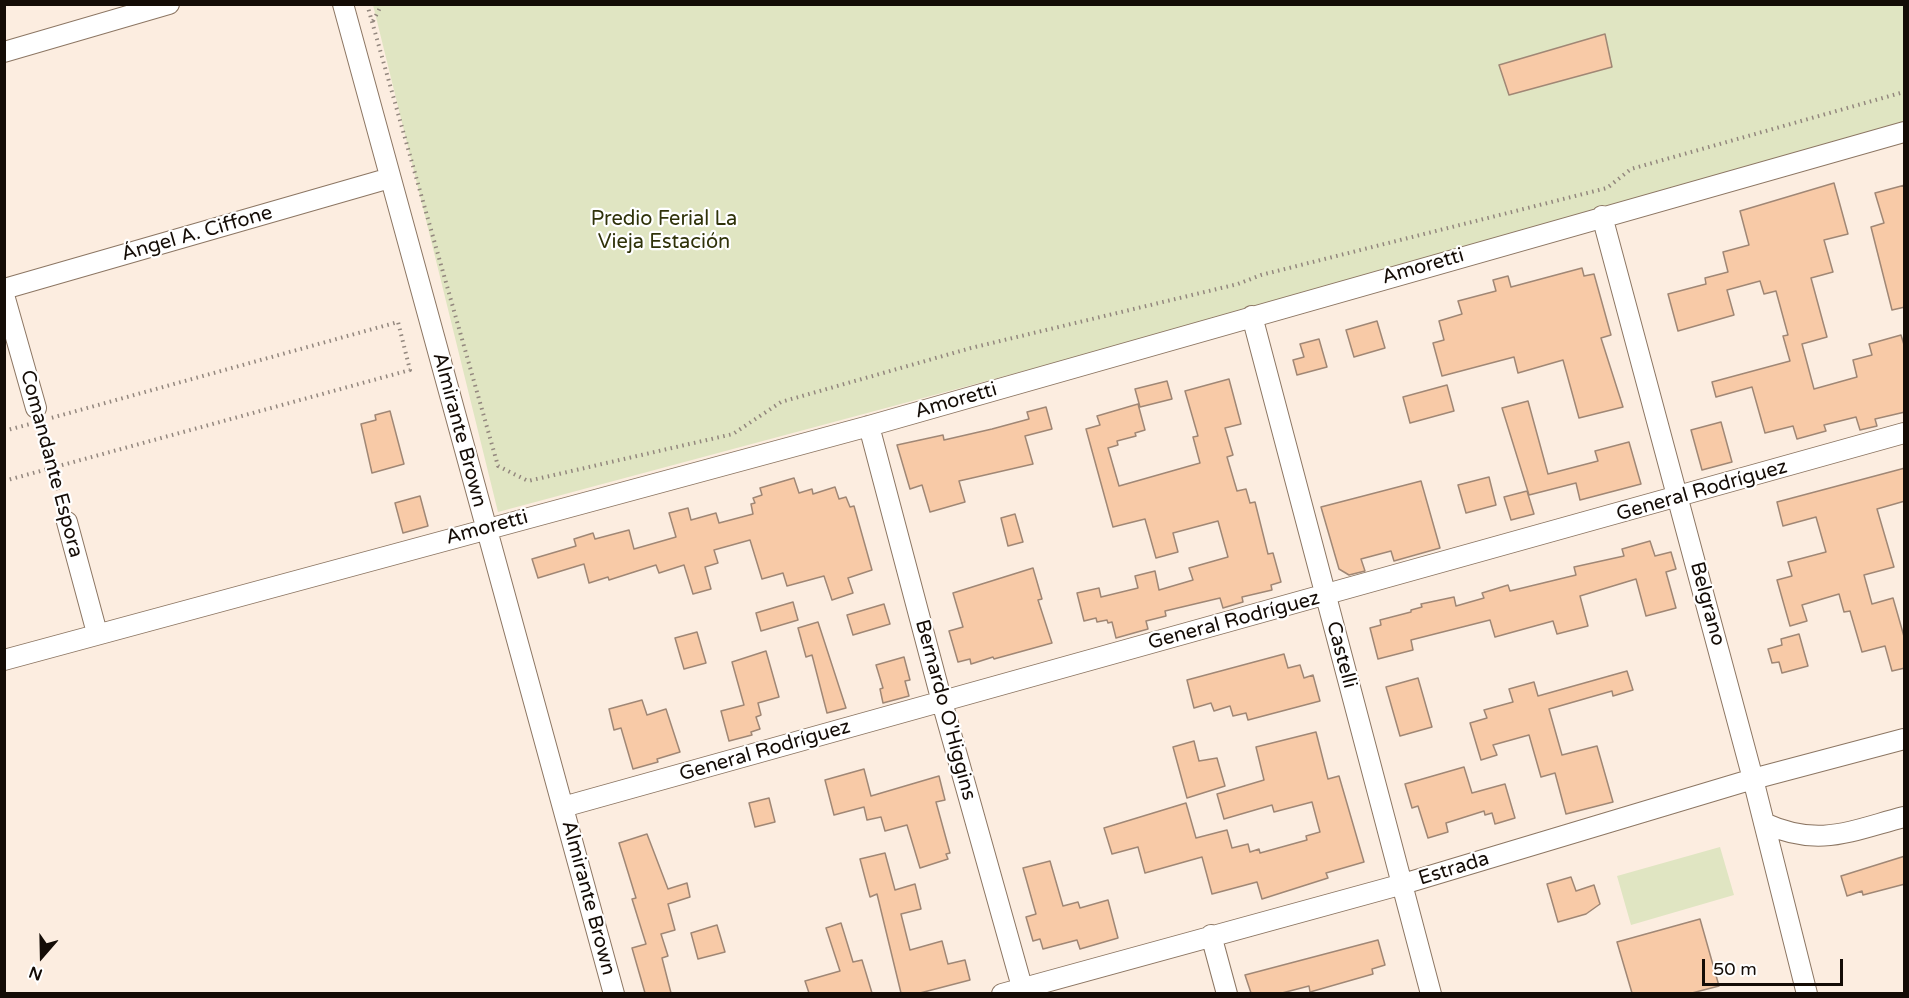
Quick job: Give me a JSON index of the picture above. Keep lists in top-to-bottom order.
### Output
{
  "streets": {
    "street": [
      "Ángel A. Ciffone",
      "Amoretti",
      "Almirante Brown",
      "Comandante Espora",
      "General Rodríguez",
      "Belgrano",
      "Castelli",
      "Bernardo O'Higgins",
      "Estrada"
    ]
  },
  "crossings": [
    ["Ángel A. Ciffone", "Almirante Brown"],
    ["Amoretti", "Almirante Brown"],
    ["Amoretti", "Comandante Espora"],
    ["Amoretti", "Belgrano"],
    ["Amoretti", "Castelli"],
    ["Amoretti", "Bernardo O'Higgins"],
    ["Almirante Brown", "General Rodríguez"],
    ["General Rodríguez", "Belgrano"],
    ["General Rodríguez", "Castelli"],
    ["General Rodríguez", "Bernardo O'Higgins"],
    ["Belgrano", "Estrada"],
    ["Castelli", "Estrada"],
    ["Bernardo O'Higgins", "Estrada"]
  ],
  "parks": ["Predio Ferial La Vieja Estación"],
  "scale_bar": "50 m",
  "north": "bottom"
}
